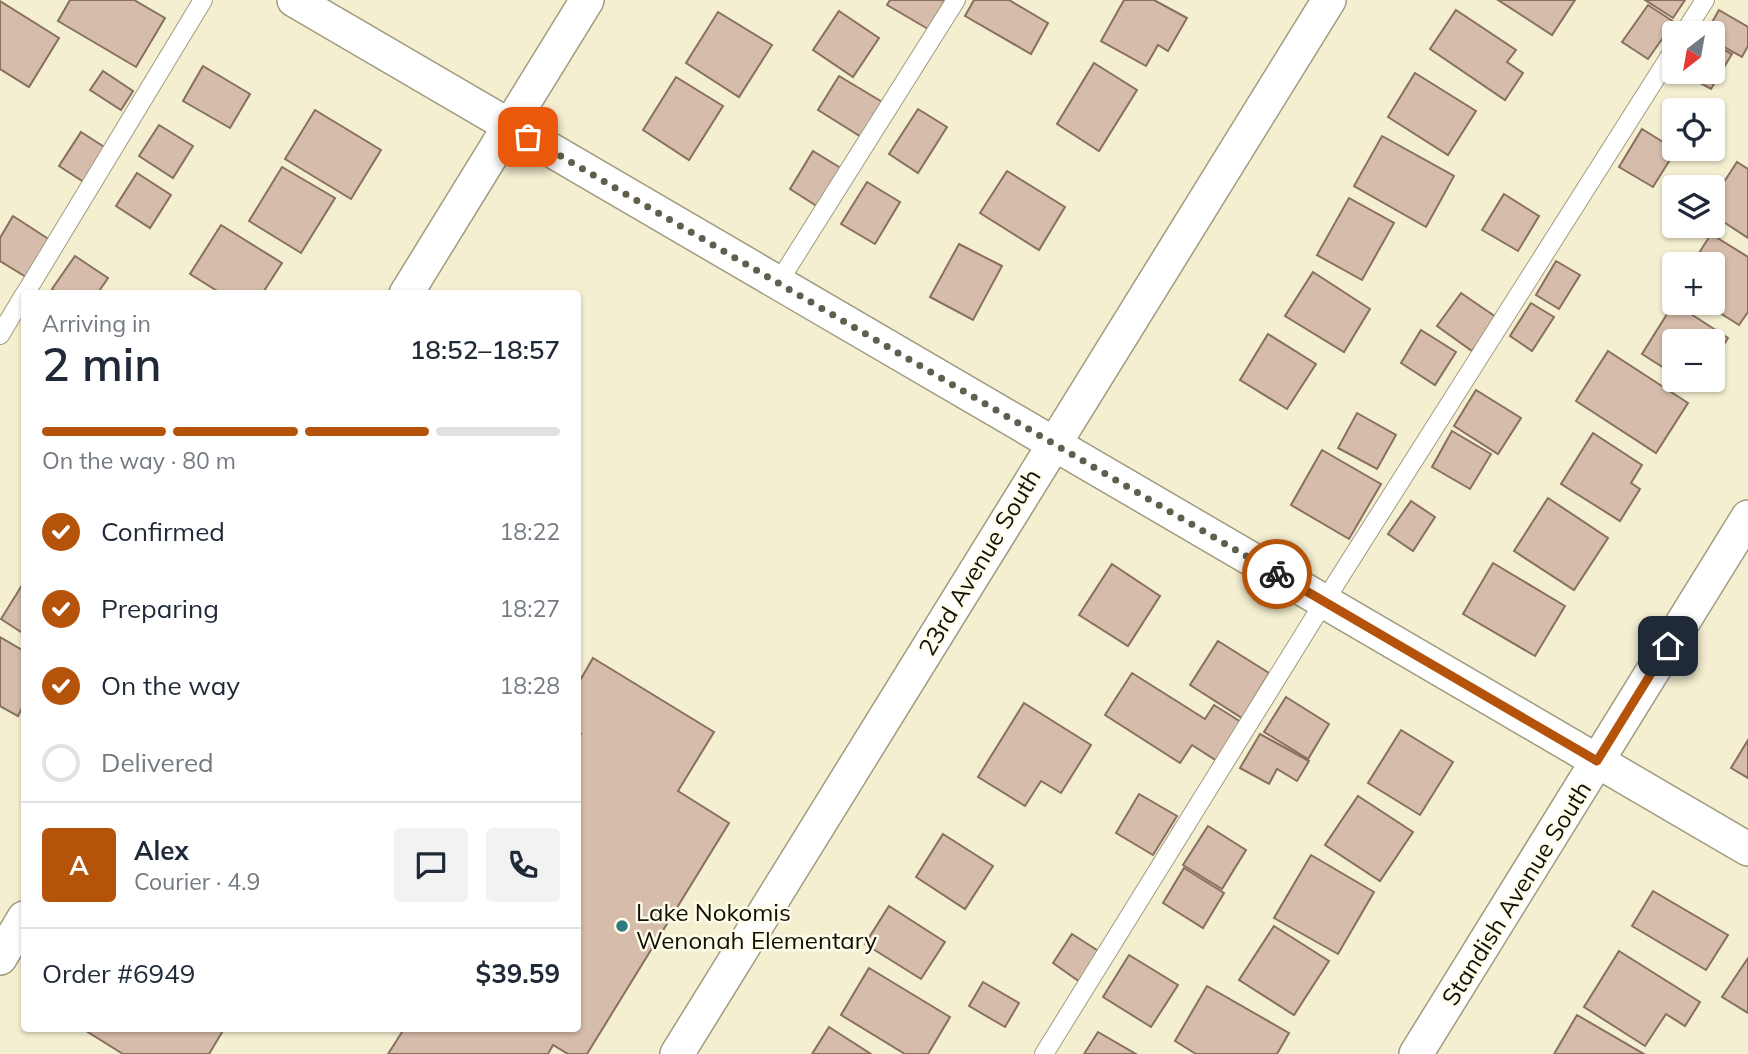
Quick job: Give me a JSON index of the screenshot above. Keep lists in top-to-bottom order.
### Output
{
  "streets": {
    "street": ["23rd Avenue South", "Standish Avenue South"]
  },
  "places": ["Lake Nokomis Wenonah Elementary"],
  "north": "bottom left",
  "page": {
    "map_buttons": ["+", "−"],
    "heading": ["2 min", "Arriving in", "18:52–18:57"],
    "panel": [
      "Alex",
      "Courier · 4.9",
      "Order #6949",
      "$39.59"
    ],
    "bar": "On the way · 80 m",
    "list": [
      ["Confirmed", "18:22"],
      ["Preparing", "18:27"],
      ["On the way", "18:28"],
      "Delivered"
    ],
    "round": "A"
  }
}
